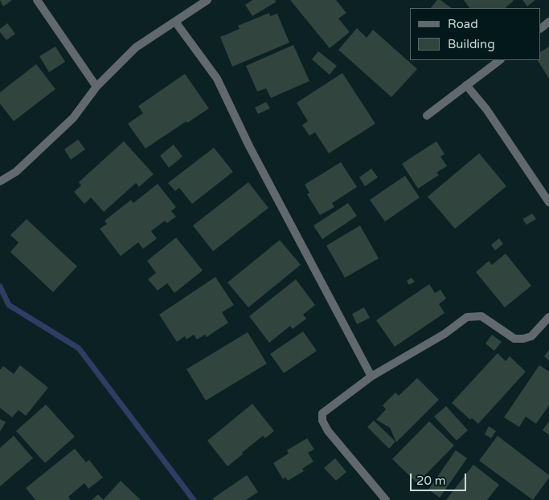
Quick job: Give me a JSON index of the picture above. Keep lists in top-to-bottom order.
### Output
{
  "legend": ["Road", "Building"],
  "scale_bar": "20 m"
}
